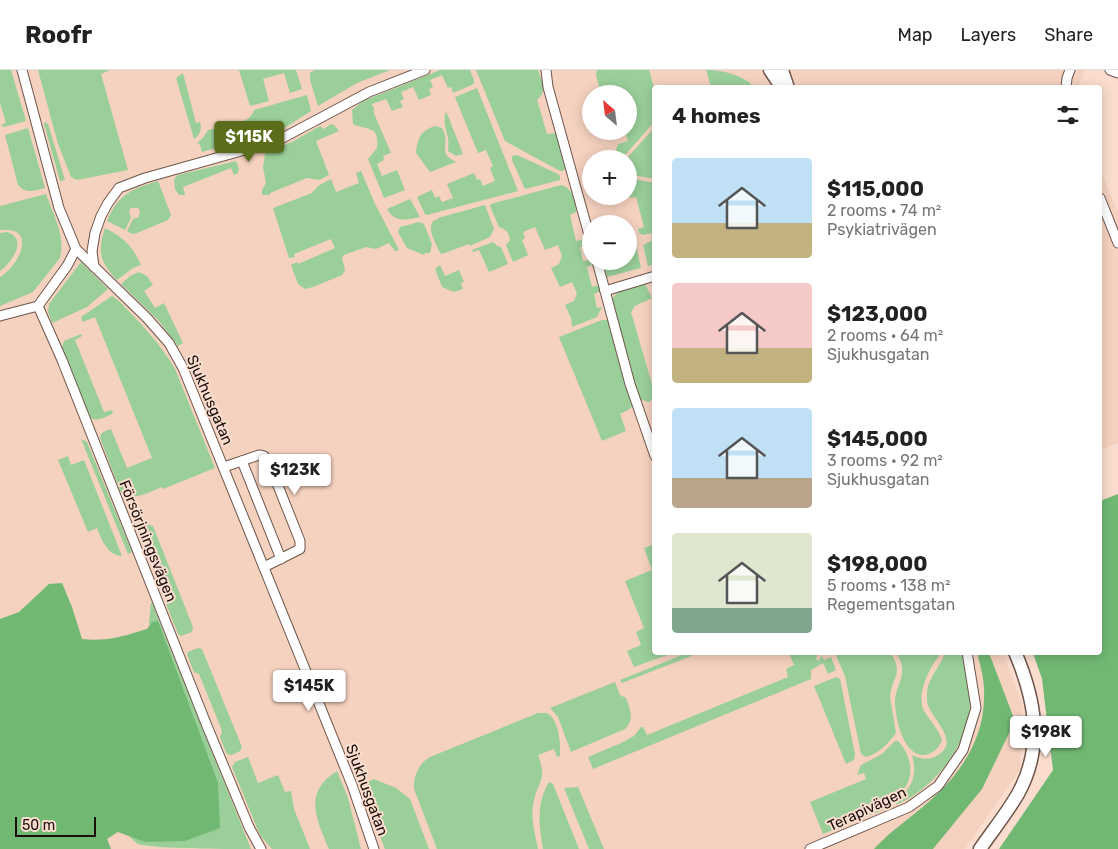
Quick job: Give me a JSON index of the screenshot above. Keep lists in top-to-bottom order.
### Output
{
  "streets": {
    "street": ["Sjukhusgatan", "Försörjningsvägen", "Terapivägen"]
  },
  "scale_bar": "50 m",
  "north": "top left",
  "page": {
    "header": "Roofr",
    "nav": ["Map", "Layers", "Share"],
    "map_buttons": ["+", "−"],
    "heading": "4 homes",
    "price": [
      "$115K",
      "$123K",
      "$145K",
      "$198K"
    ],
    "list": [
      {
        "name": "$115,000",
        "note": "2 rooms · 74 m² · Psykiatrivägen"
      },
      {
        "name": "$123,000",
        "note": "2 rooms · 64 m² · Sjukhusgatan"
      },
      {
        "name": "$145,000",
        "note": "3 rooms · 92 m² · Sjukhusgatan"
      },
      {
        "name": "$198,000",
        "note": "5 rooms · 138 m² · Regementsgatan"
      }
    ],
    "scale": "50 m"
  }
}
